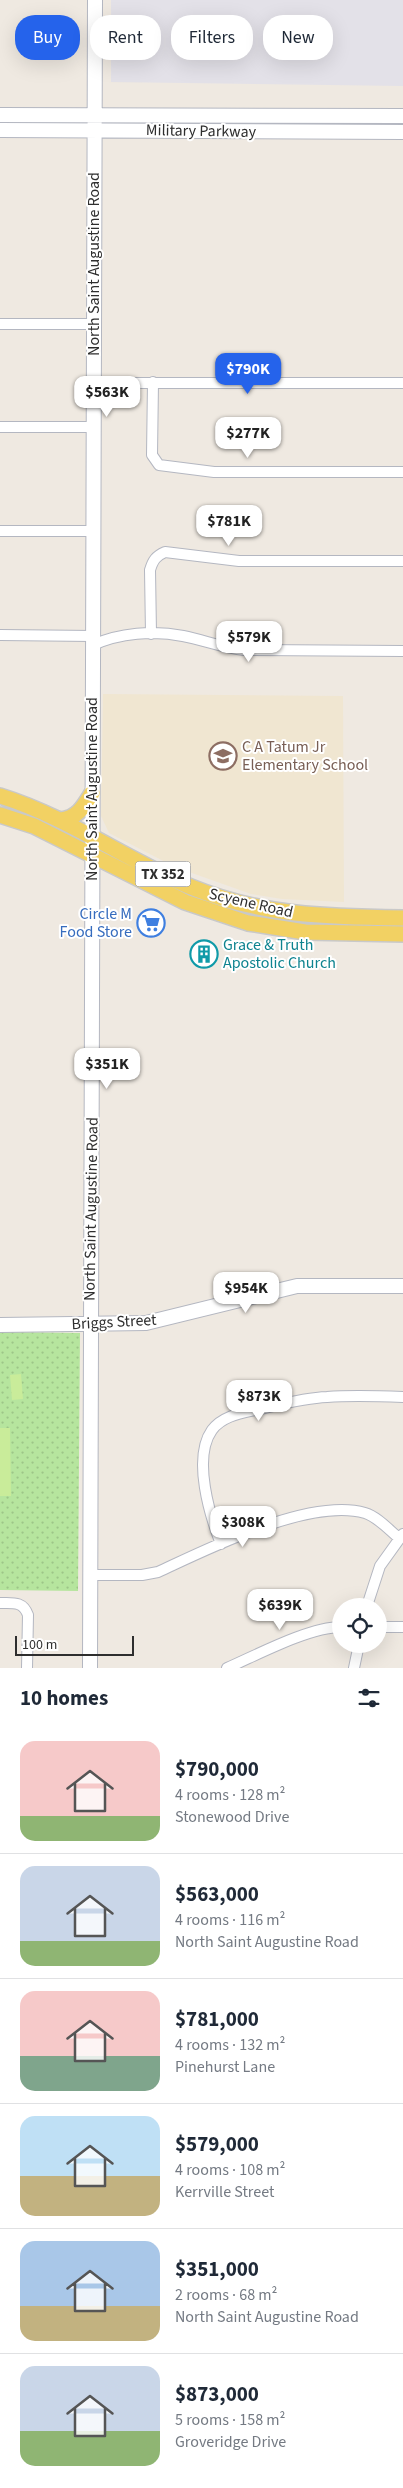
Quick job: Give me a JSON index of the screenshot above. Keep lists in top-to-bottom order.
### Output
{
  "streets": {
    "main road": ["TX 352", "Scyene Road"],
    "street": ["Military Parkway", "North Saint Augustine Road", "Briggs Street"]
  },
  "crossings": [
    ["Military Parkway", "North Saint Augustine Road"],
    ["North Saint Augustine Road", "Scyene Road"],
    ["North Saint Augustine Road", "Briggs Street"]
  ],
  "places": {
    "school or university": ["C A Tatum Jr Elementary School"],
    "supermarket": ["Circle M Food Store"],
    "building": ["Grace & Truth Apostolic Church"]
  },
  "scale_bar": "100 m",
  "page": {
    "chip": [
      "Buy",
      "Rent",
      "Filters",
      "New"
    ],
    "price": [
      "$790K",
      "$563K",
      "$277K",
      "$781K",
      "$579K",
      "$351K",
      "$954K",
      "$873K",
      "$308K",
      "$639K"
    ],
    "scale": "100 m",
    "heading": "10 homes",
    "list": [
      {
        "name": "$790,000",
        "note": "4 rooms · 128 m² · Stonewood Drive"
      },
      {
        "name": "$563,000",
        "note": "4 rooms · 116 m² · North Saint Augustine Road"
      },
      {
        "name": "$781,000",
        "note": "4 rooms · 132 m² · Pinehurst Lane"
      },
      {
        "name": "$579,000",
        "note": "4 rooms · 108 m² · Kerrville Street"
      },
      {
        "name": "$351,000",
        "note": "2 rooms · 68 m² · North Saint Augustine Road"
      },
      {
        "name": "$873,000",
        "note": "5 rooms · 158 m² · Groveridge Drive"
      }
    ]
  }
}
